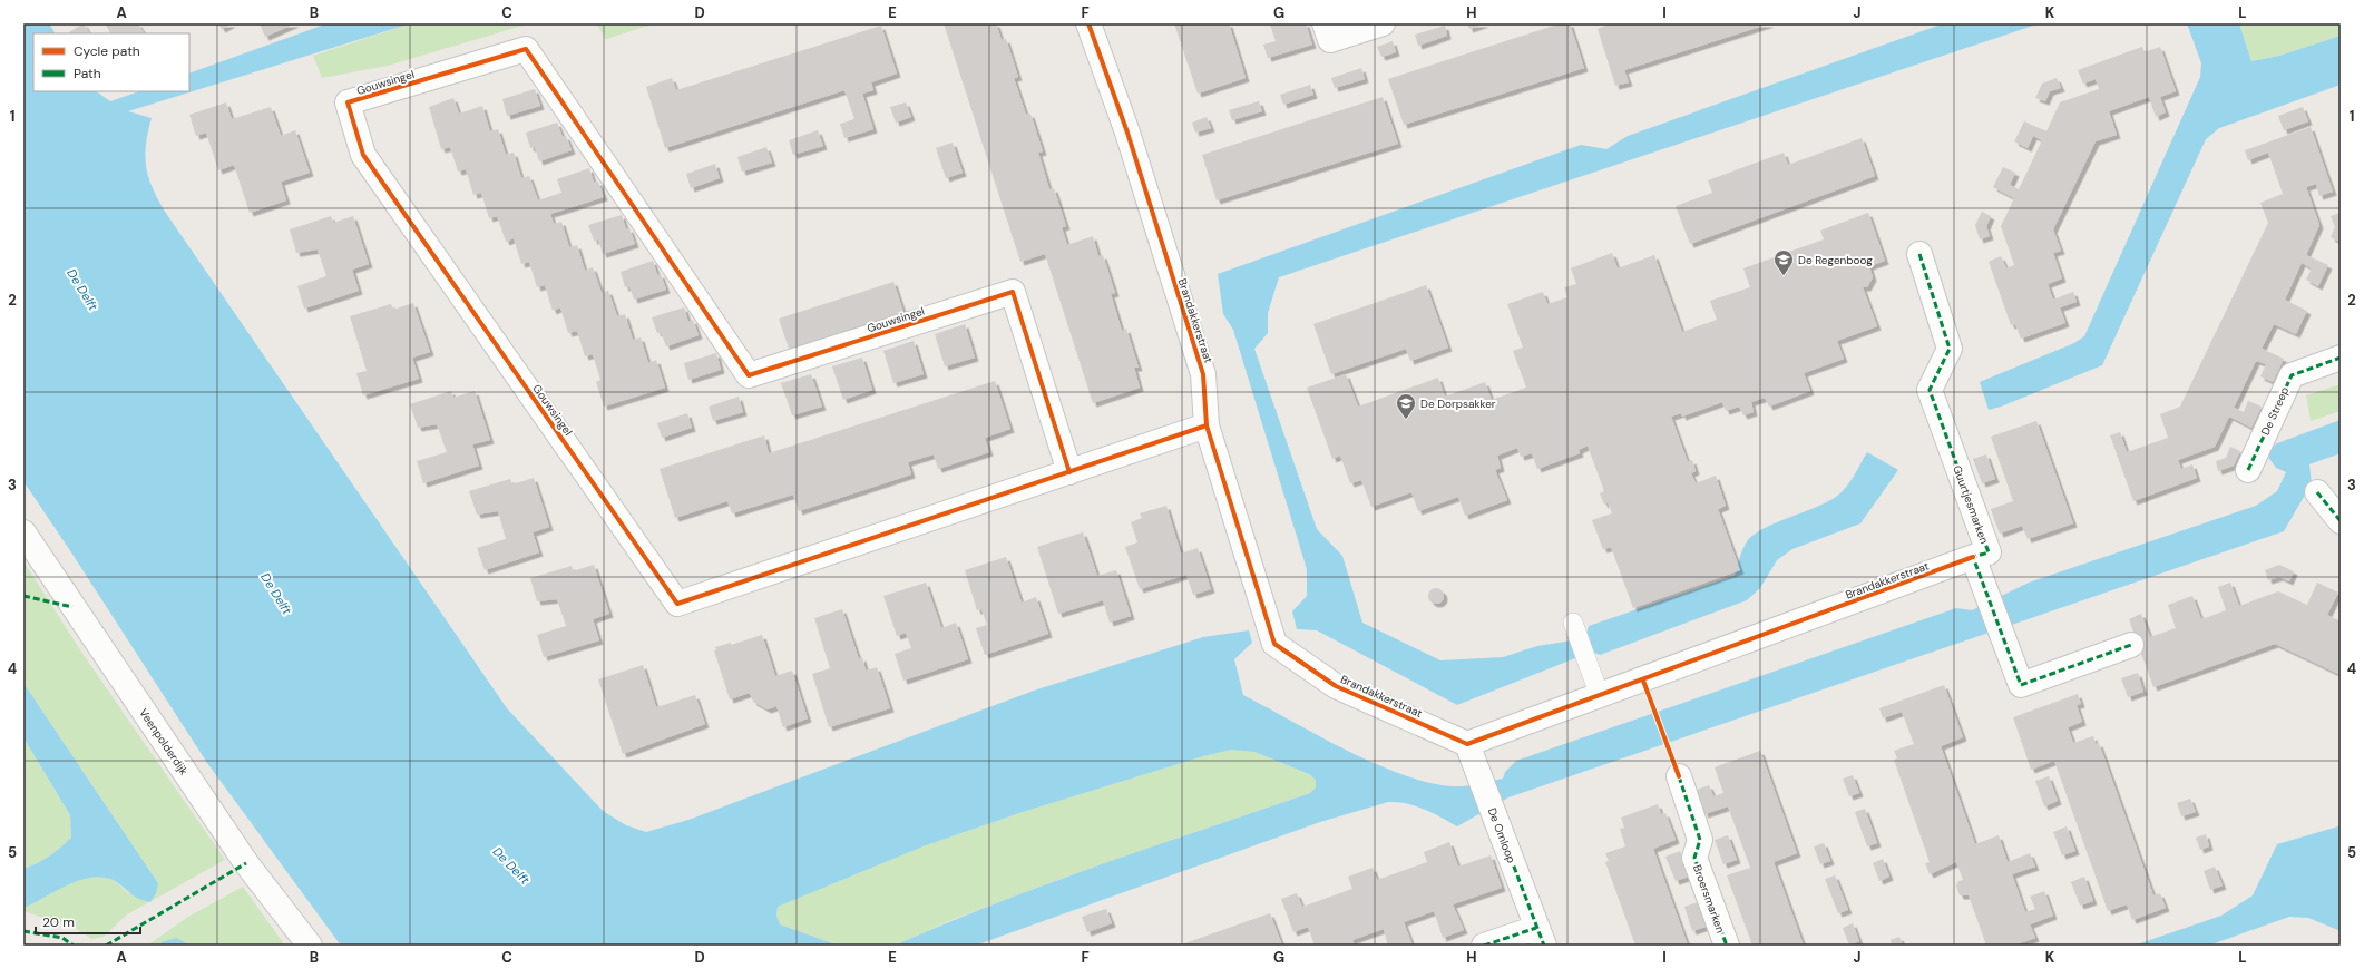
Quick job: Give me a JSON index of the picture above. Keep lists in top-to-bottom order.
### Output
{
  "streets": {
    "street": [
      "Gouwsingel",
      "Brandakkerstraat",
      "De Streep",
      "Guurtjesmarken",
      "Veenpolderdijk",
      "De Omloop",
      "Broersmarken"
    ]
  },
  "crossings": [
    ["Gouwsingel", "Brandakkerstraat"],
    ["Brandakkerstraat", "Guurtjesmarken"],
    ["Brandakkerstraat", "De Omloop"]
  ],
  "water": ["De Delft"],
  "places": {
    "school or university": ["De Regenboog", "De Dorpsakker"]
  },
  "legend": ["Cycle path", "Path"],
  "scale_bar": "20 m",
  "grid": {
    "columns": [
      "A",
      "B",
      "C",
      "D",
      "E",
      "F",
      "G",
      "H",
      "I",
      "J",
      "K",
      "L"
    ],
    "rows": [
      "1",
      "2",
      "3",
      "4",
      "5"
    ]
  }
}
